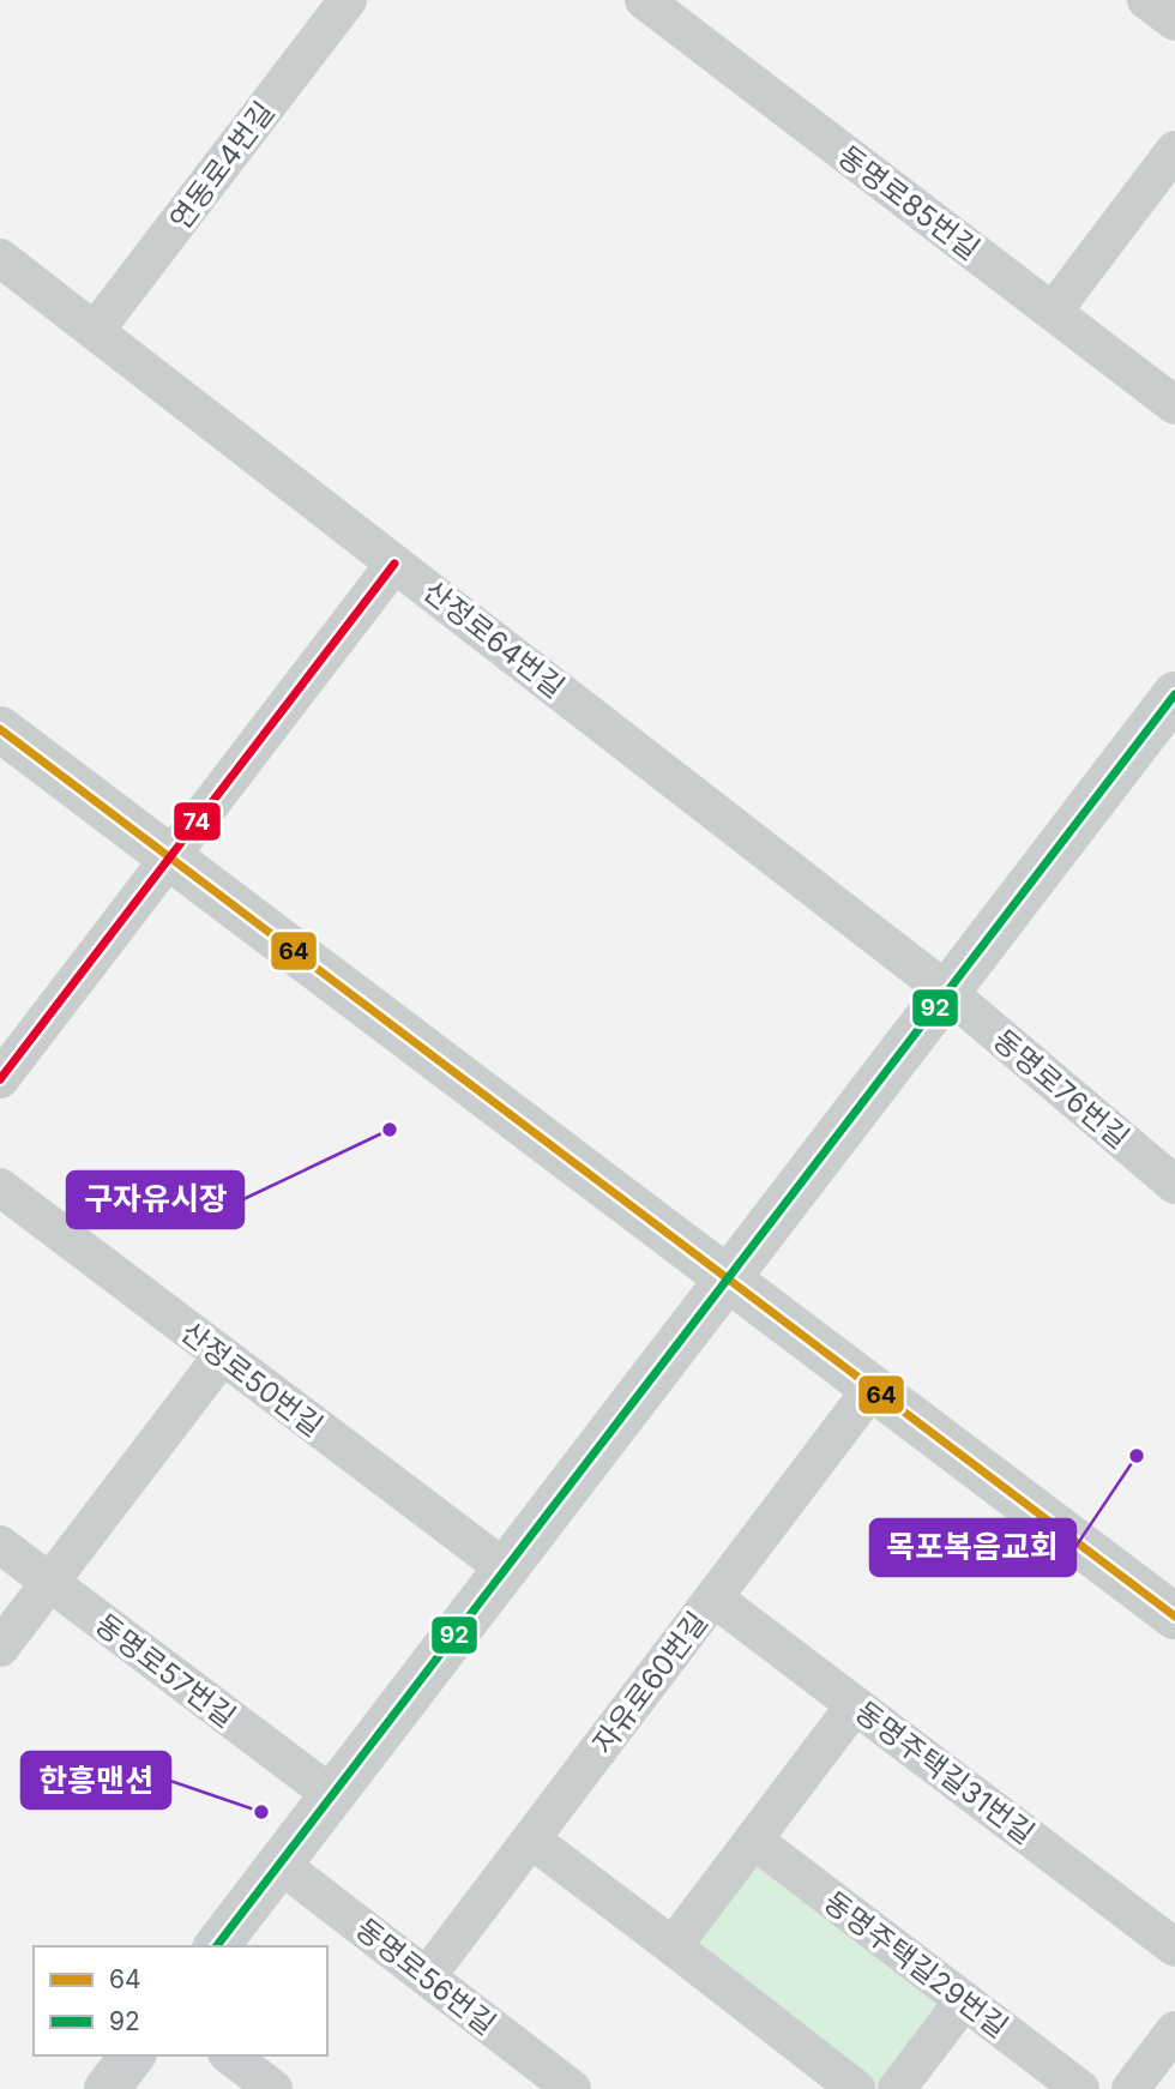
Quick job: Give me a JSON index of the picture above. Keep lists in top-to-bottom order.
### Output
{
  "streets": {
    "street": [
      "연동로4번길",
      "동명로85번길",
      "산정로64번길",
      "동명로76번길",
      "산정로50번길",
      "동명로57번길",
      "자유로60번길",
      "동명주택길31번길",
      "동명주택길29번길",
      "동명로56번길"
    ]
  },
  "crossings": [
    ["연동로4번길", "산정로64번길"],
    ["산정로64번길", "동명로76번길"],
    ["자유로60번길", "동명주택길31번길"],
    ["자유로60번길", "동명로56번길"]
  ],
  "places": ["구자유시장", "목포복음교회", "한흥맨션"],
  "lines": ["transit line 74", "transit line 92", "transit line 64"],
  "legend": ["64", "92"]
}
